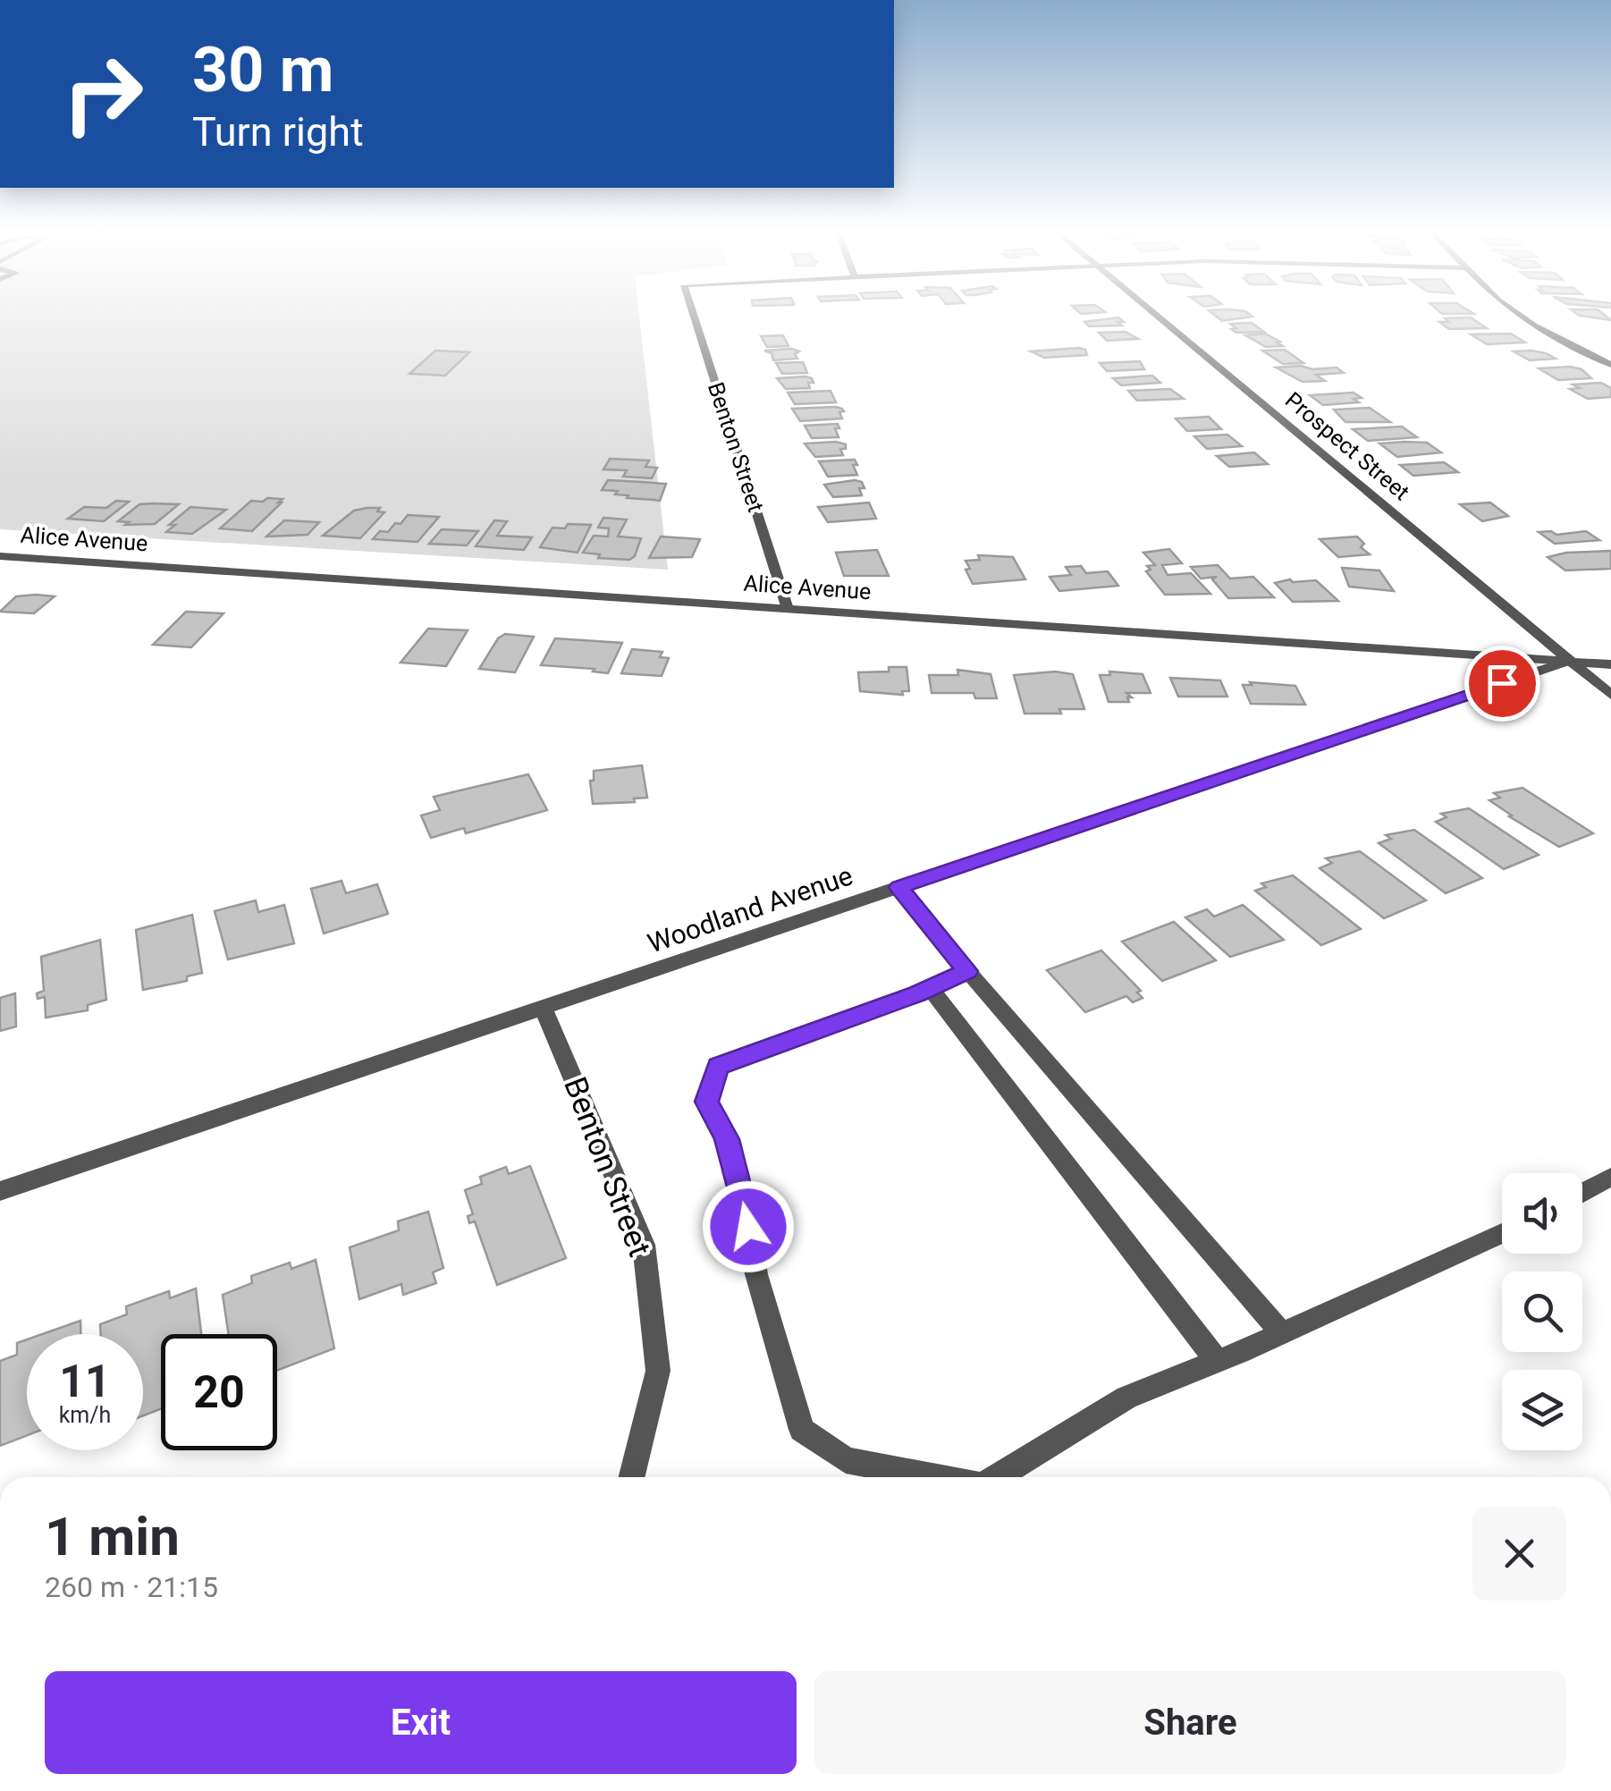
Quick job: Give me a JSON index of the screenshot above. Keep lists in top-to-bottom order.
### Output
{
  "streets": {
    "street": [
      "Prospect Street",
      "Benton Street",
      "Alice Avenue",
      "Woodland Avenue"
    ]
  },
  "crossings": [
    ["Prospect Street", "Alice Avenue"],
    ["Prospect Street", "Woodland Avenue"],
    ["Benton Street", "Alice Avenue"],
    ["Benton Street", "Woodland Avenue"],
    ["Alice Avenue", "Woodland Avenue"]
  ],
  "page": {
    "turn": ["30 m", "Turn right"],
    "speed": "11 km/h",
    "limit": "20",
    "heading": ["1 min", "260 m · 21:15"],
    "buttons": ["Exit", "Share"]
  }
}
